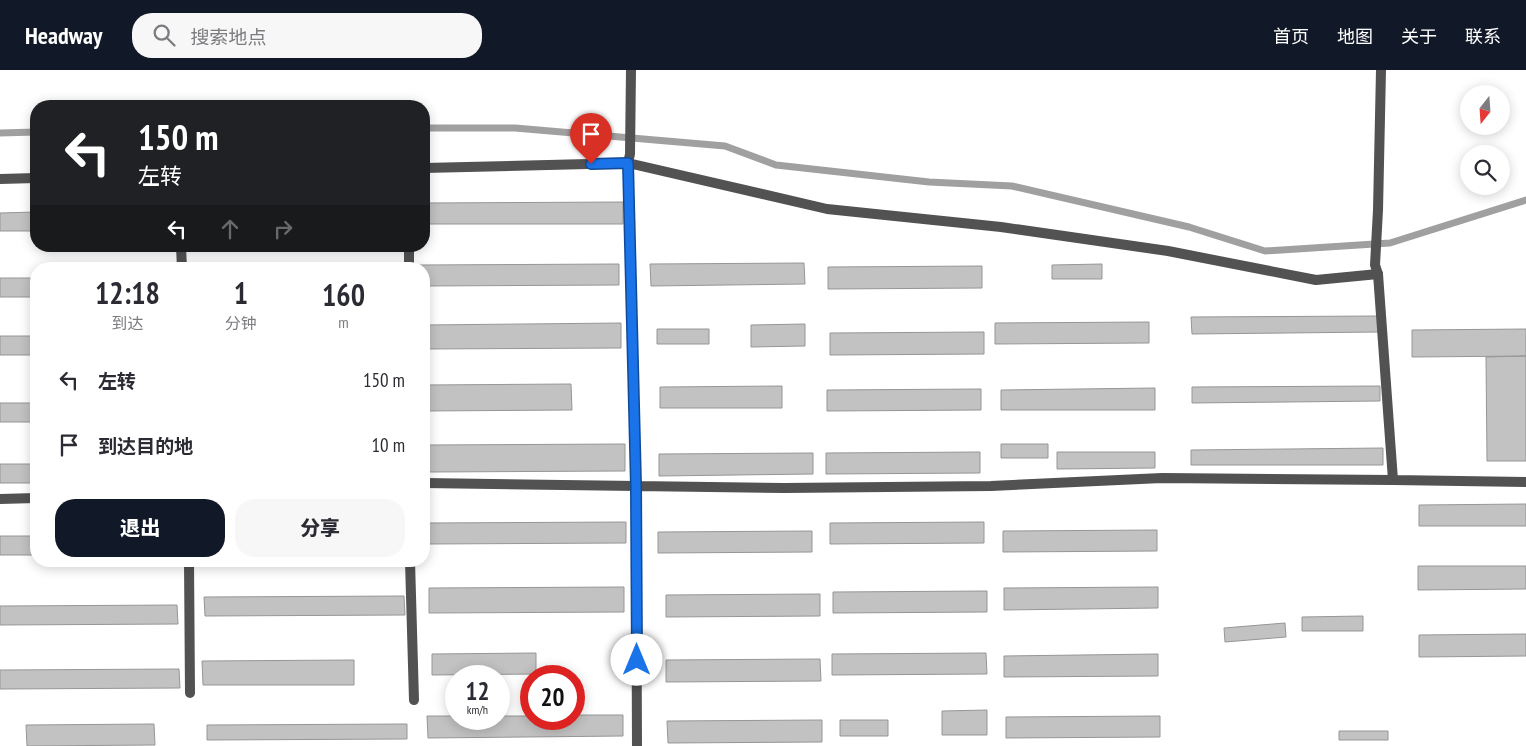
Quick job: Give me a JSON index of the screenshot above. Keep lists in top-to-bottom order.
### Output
{
  "north": "bottom",
  "page": {
    "header": "Headway",
    "search": "搜索地点",
    "nav": [
      "首页",
      "地图",
      "关于",
      "联系"
    ],
    "turn": ["150 m", "左转"],
    "eta": [
      "12:18",
      "到达",
      "1",
      "分钟",
      "160",
      "m"
    ],
    "list": [
      {
        "name": "左转",
        "value": "150 m"
      },
      {
        "name": "到达目的地",
        "value": "10 m"
      }
    ],
    "buttons": ["退出", "分享"],
    "speed": "12 km/h",
    "limit": "20"
  }
}
